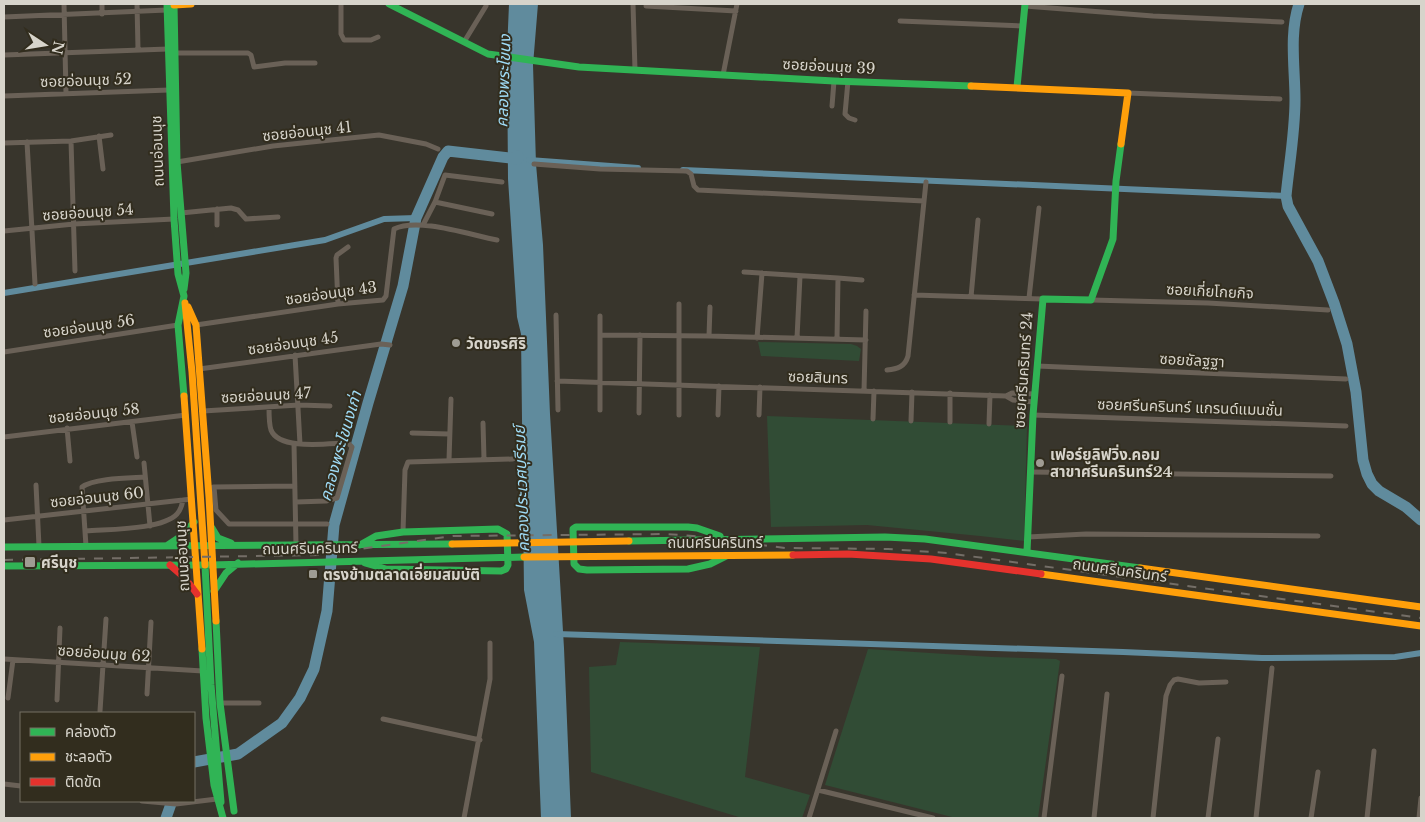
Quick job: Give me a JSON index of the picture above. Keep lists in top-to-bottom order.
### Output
{
  "streets": {
    "main road": [
      "ซอยอ่อนนุช 39",
      "ถนนอ่อนนุช",
      "ซอยศรีนครินทร์ 24",
      "ถนนศรีนครินทร์"
    ],
    "street": [
      "ซอยอ่อนนุช 52",
      "ซอยอ่อนนุช 41",
      "ซอยอ่อนนุช 54",
      "ซอยเกี่ยโกยกิจ",
      "ซอยอ่อนนุช 43",
      "ซอยอ่อนนุช 56",
      "ซอยอ่อนนุช 45",
      "ซอยชัลฐฐา",
      "ซอยสินทร",
      "ซอยอ่อนนุช 47",
      "ซอยศรีนครินทร์ แกรนด์แมนชั่น",
      "ซอยอ่อนนุช 58",
      "ซอยอ่อนนุช 60",
      "ซอยอ่อนนุช 62"
    ]
  },
  "crossings": [
    ["ซอยอ่อนนุช 52", "ถนนอ่อนนุช"],
    ["ซอยอ่อนนุช 41", "ถนนอ่อนนุช"],
    ["ถนนอ่อนนุช", "ซอยอ่อนนุช 54"],
    ["ถนนอ่อนนุช", "ซอยอ่อนนุช 43"],
    ["ถนนอ่อนนุช", "ซอยอ่อนนุช 56"],
    ["ถนนอ่อนนุช", "ซอยอ่อนนุช 45"],
    ["ถนนอ่อนนุช", "ซอยอ่อนนุช 47"],
    ["ถนนอ่อนนุช", "ซอยอ่อนนุช 58"],
    ["ถนนอ่อนนุช", "ซอยอ่อนนุช 60"],
    ["ถนนอ่อนนุช", "ถนนศรีนครินทร์"],
    ["ถนนอ่อนนุช", "ซอยอ่อนนุช 62"],
    ["ซอยเกี่ยโกยกิจ", "ซอยศรีนครินทร์ 24"],
    ["ซอยชัลฐฐา", "ซอยศรีนครินทร์ 24"],
    ["ซอยศรีนครินทร์ 24", "ซอยสินทร"],
    ["ซอยศรีนครินทร์ 24", "ซอยศรีนครินทร์ แกรนด์แมนชั่น"],
    ["ซอยศรีนครินทร์ 24", "ถนนศรีนครินทร์"]
  ],
  "water": ["คลองพระโขนง", "คลองพระโขนงเก่า", "คลองประเวศบุรีรมย์"],
  "places": {
    "other": ["วัดขจรศิริ", "เฟอร์ยูลิฟวิ่ง.คอม สาขาศรีนครินทร์24"],
    "transit": ["ศรีนุช", "ตรงข้ามตลาดเอี่ยมสมบัติ"]
  },
  "legend": ["คล่องตัว", "ชะลอตัว", "ติดขัด"],
  "north": "right"
}
